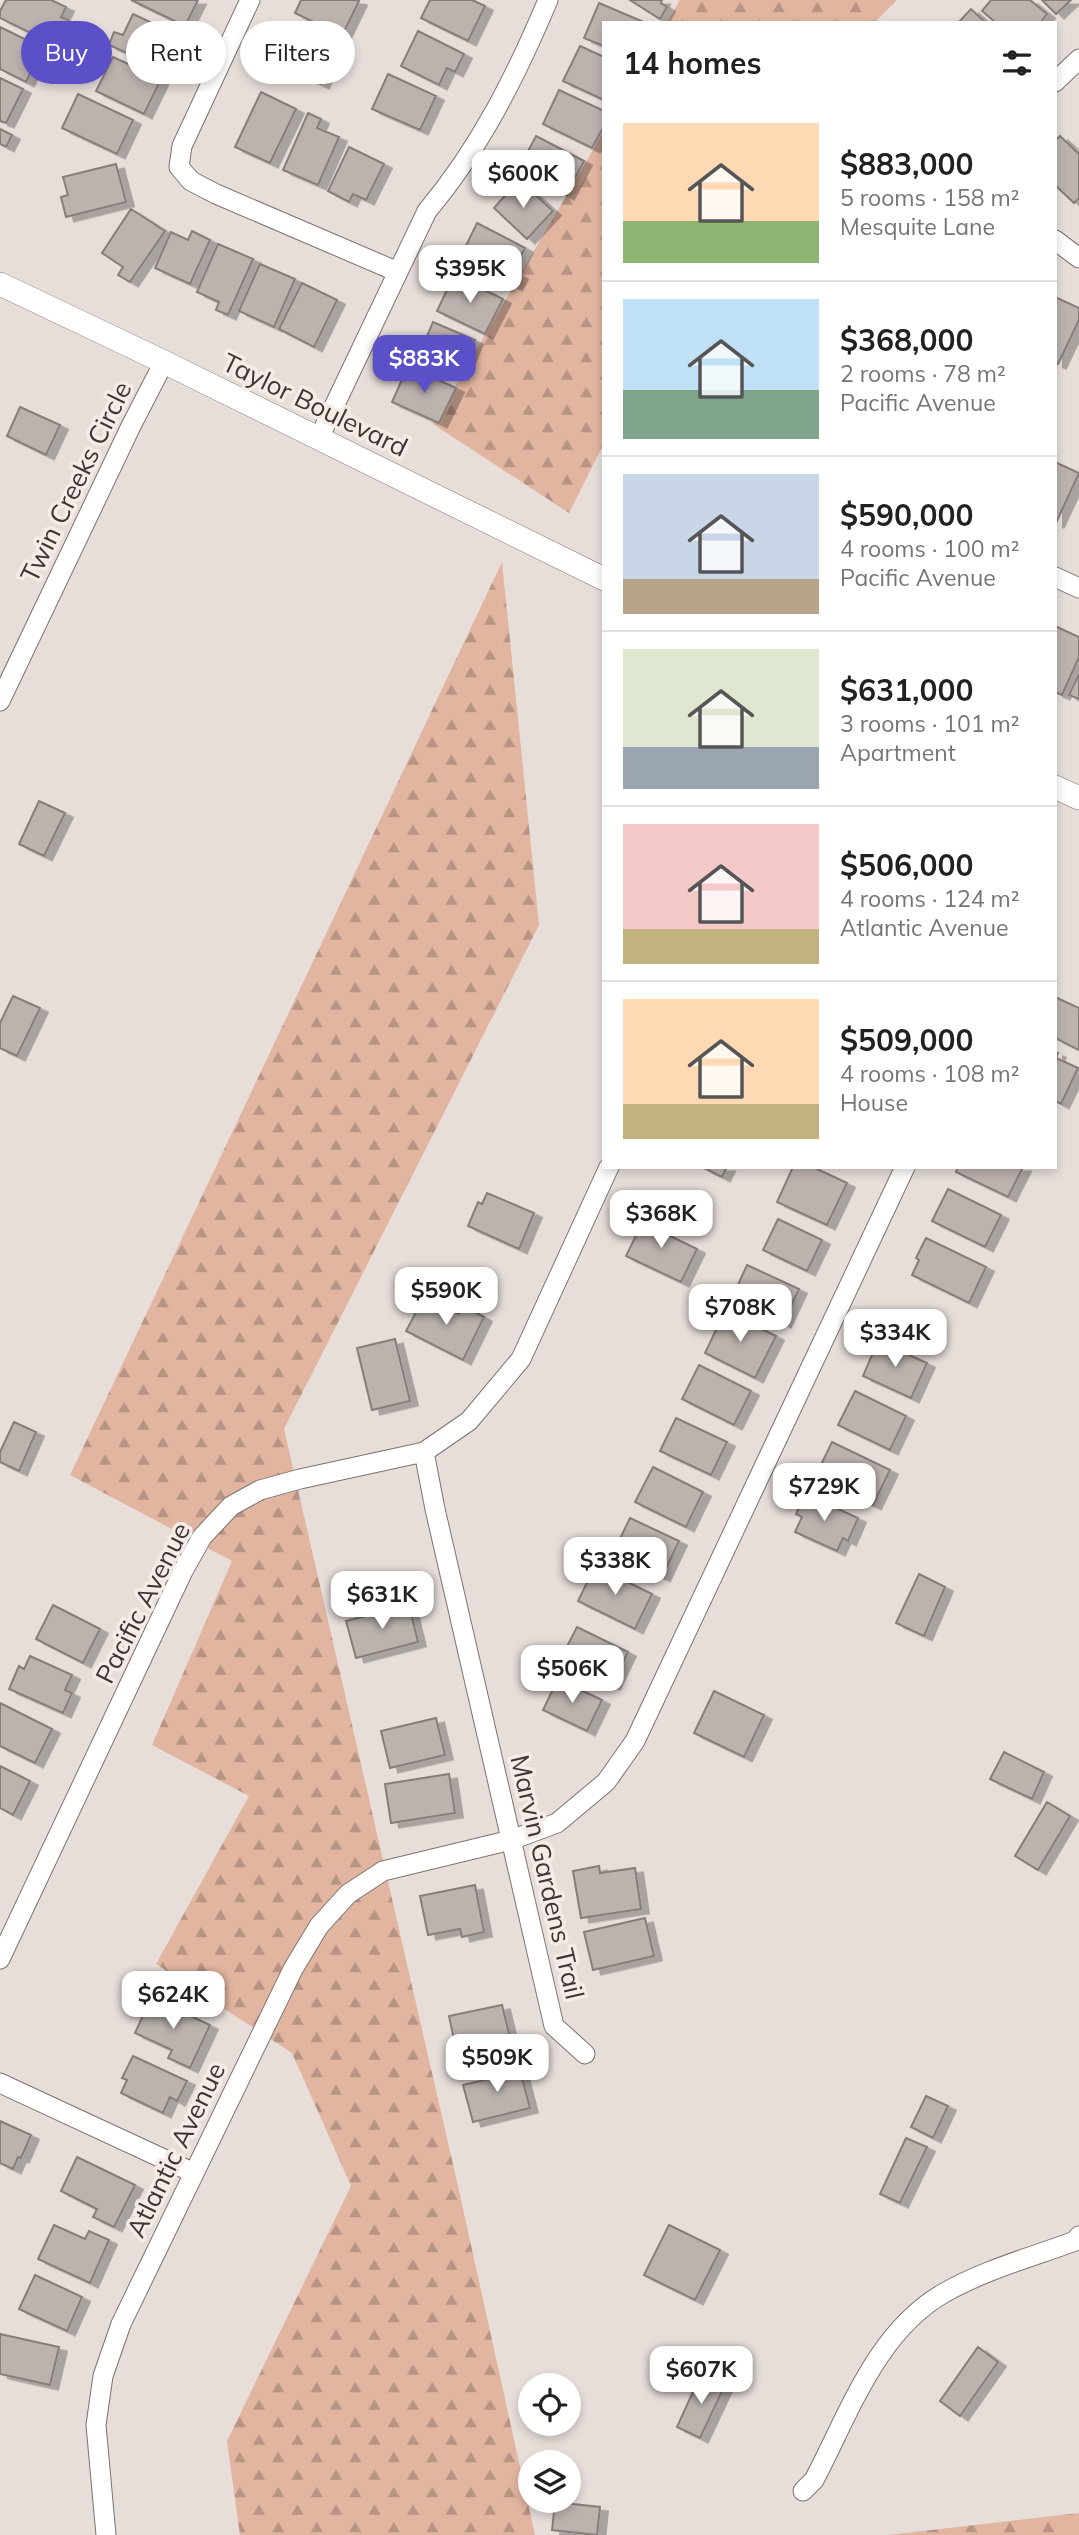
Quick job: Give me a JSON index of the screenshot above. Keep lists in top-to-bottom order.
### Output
{
  "streets": {
    "street": [
      "Taylor Boulevard",
      "Twin Creeks Circle",
      "Pacific Avenue",
      "Marvin Gardens Trail",
      "Atlantic Avenue"
    ]
  },
  "crossings": [
    ["Taylor Boulevard", "Twin Creeks Circle"],
    ["Pacific Avenue", "Marvin Gardens Trail"],
    ["Marvin Gardens Trail", "Atlantic Avenue"]
  ],
  "page": {
    "chip": ["Buy", "Rent", "Filters"],
    "heading": "14 homes",
    "list": [
      {
        "name": "$883,000",
        "note": "5 rooms · 158 m² · Mesquite Lane"
      },
      {
        "name": "$368,000",
        "note": "2 rooms · 78 m² · Pacific Avenue"
      },
      {
        "name": "$590,000",
        "note": "4 rooms · 100 m² · Pacific Avenue"
      },
      {
        "name": "$631,000",
        "note": "3 rooms · 101 m² · Apartment"
      },
      {
        "name": "$506,000",
        "note": "4 rooms · 124 m² · Atlantic Avenue"
      },
      {
        "name": "$509,000",
        "note": "4 rooms · 108 m² · House"
      }
    ],
    "price": [
      "$600K",
      "$395K",
      "$883K",
      "$368K",
      "$590K",
      "$708K",
      "$334K",
      "$729K",
      "$338K",
      "$631K",
      "$506K",
      "$624K",
      "$509K",
      "$607K"
    ]
  }
}
